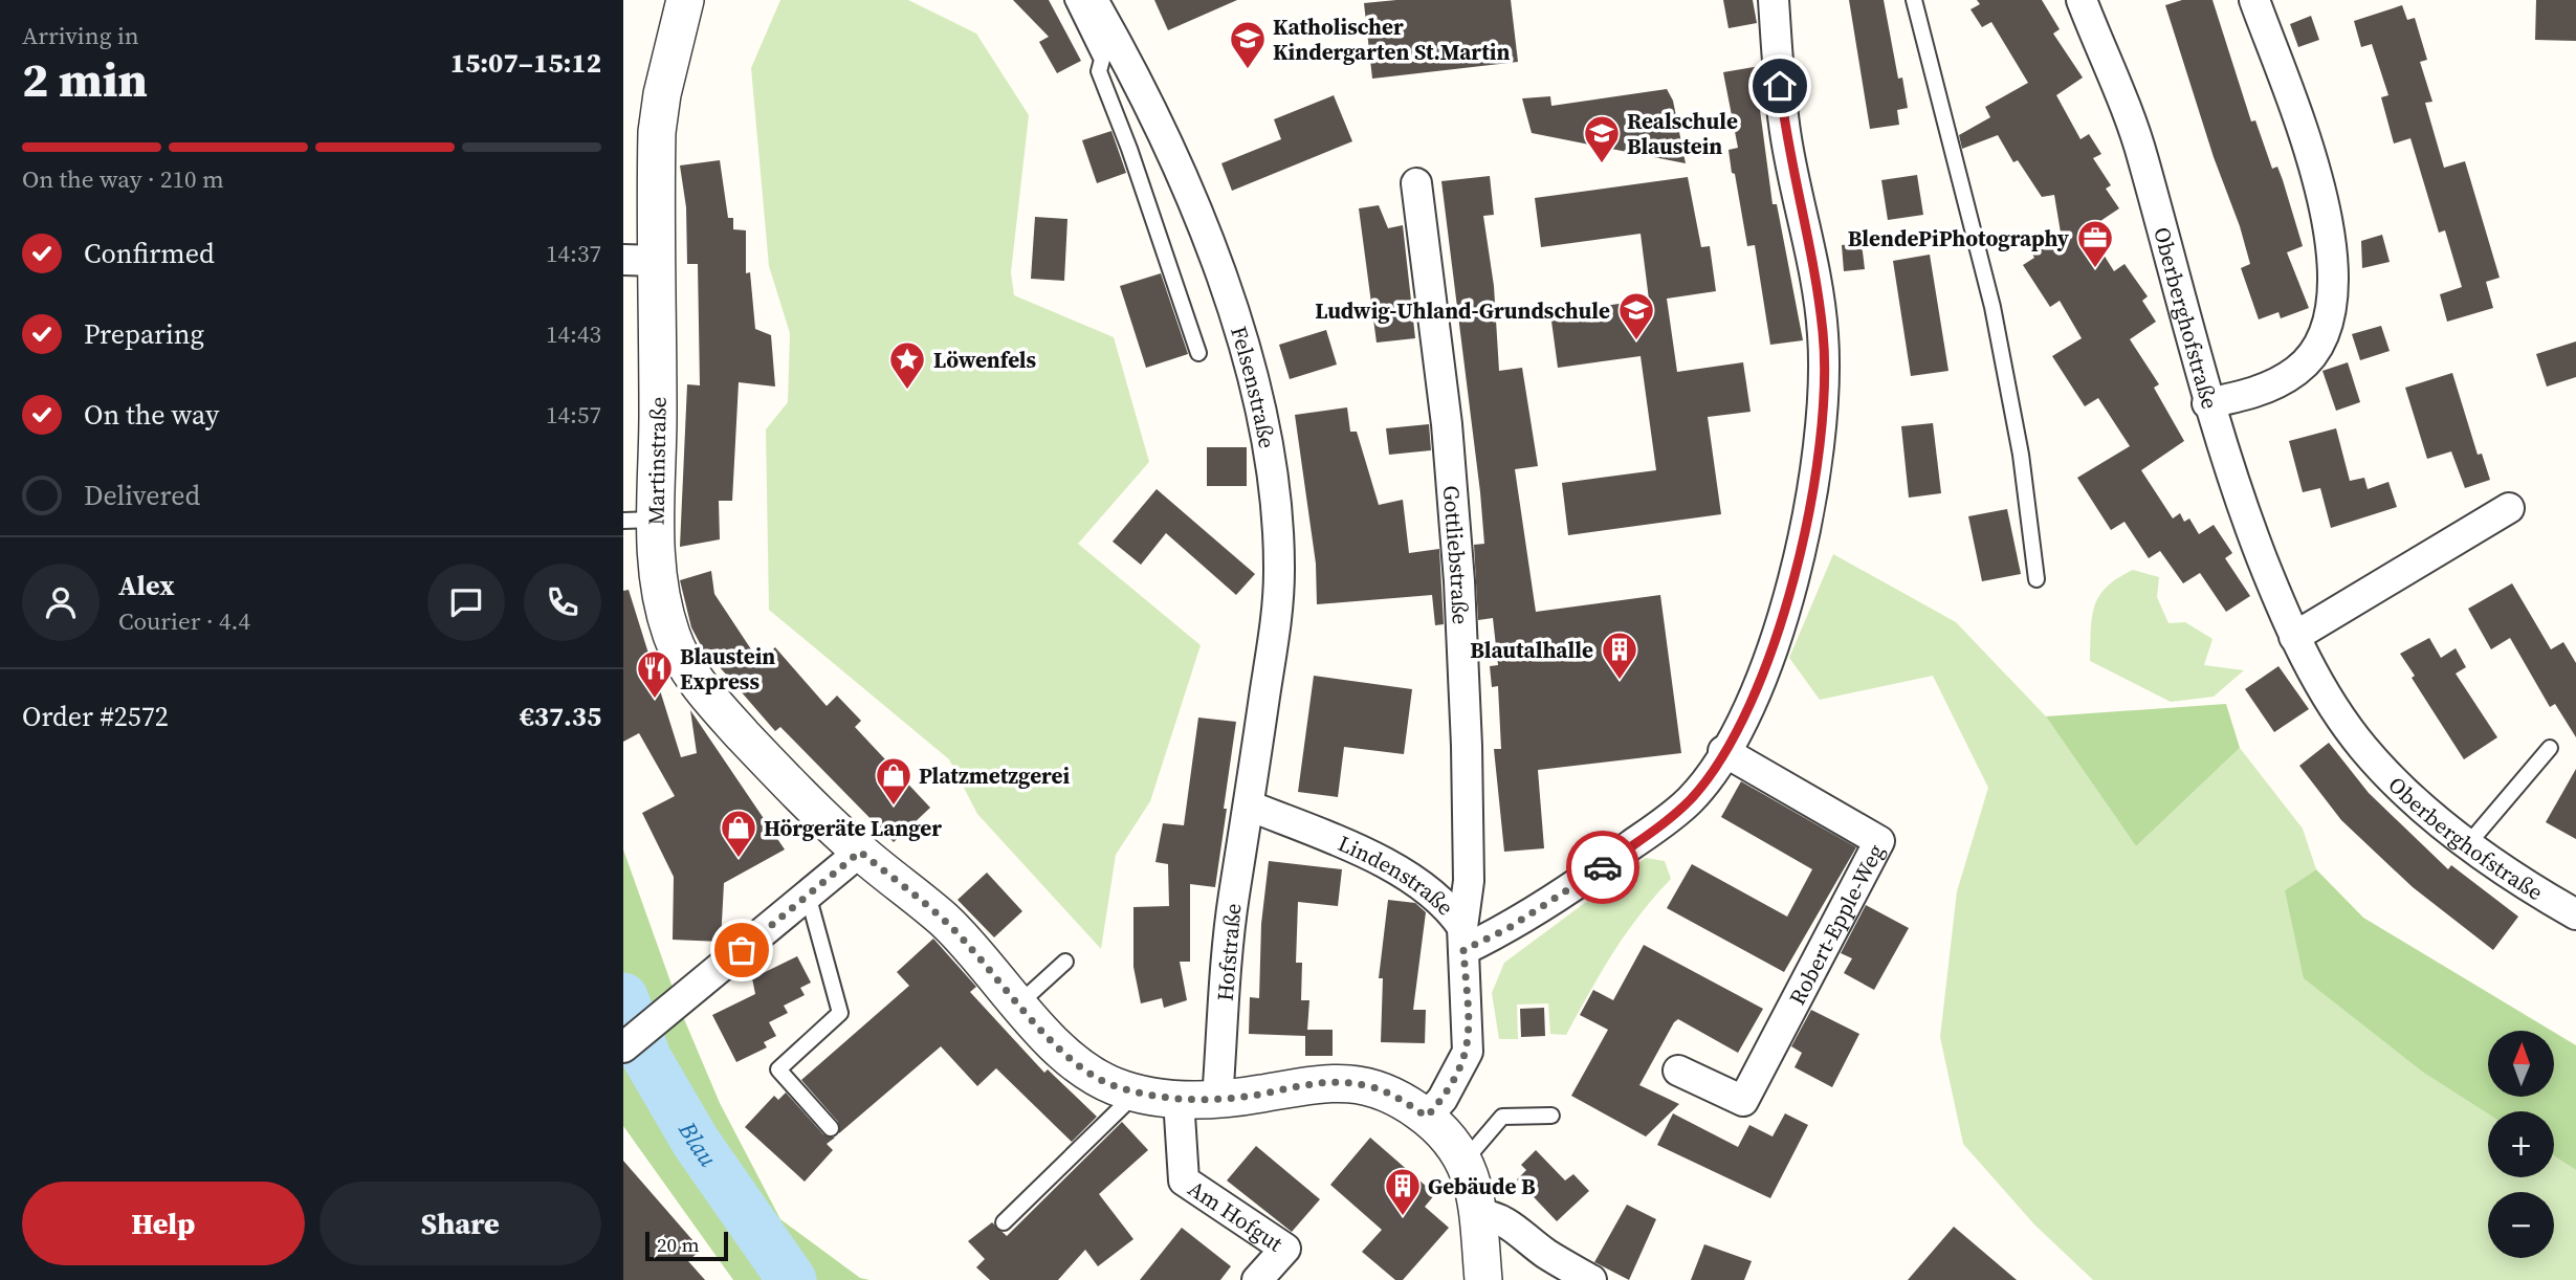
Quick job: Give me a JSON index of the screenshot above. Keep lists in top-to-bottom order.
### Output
{
  "streets": {
    "street": [
      "Oberberghofstraße",
      "Felsenstraße",
      "Martinstraße",
      "Gottliebstraße",
      "Lindenstraße",
      "Robert-Epple-Weg",
      "Hofstraße",
      "Am Hofgut"
    ]
  },
  "crossings": [
    ["Felsenstraße", "Lindenstraße"],
    ["Felsenstraße", "Hofstraße"],
    ["Gottliebstraße", "Lindenstraße"],
    ["Lindenstraße", "Hofstraße"]
  ],
  "water": ["Blau"],
  "places": {
    "school or university": ["Katholischer Kindergarten St.Martin", "Realschule Blaustein", "Ludwig-Uhland-Grundschule"],
    "office": ["BlendePiPhotography"],
    "place": ["Löwenfels"],
    "building": ["Blautalhalle", "Gebäude B"],
    "restaurant": ["Blaustein Express"],
    "shop": ["Platzmetzgerei", "Hörgeräte Langer"]
  },
  "scale_bar": "20 m",
  "north": "top",
  "page": {
    "heading": ["2 min", "Arriving in", "15:07–15:12"],
    "panel": [
      "Alex",
      "Courier · 4.4",
      "Order #2572",
      "€37.35"
    ],
    "bar": "On the way · 210 m",
    "list": [
      ["Confirmed", "14:37"],
      ["Preparing", "14:43"],
      ["On the way", "14:57"],
      "Delivered"
    ],
    "map_buttons": ["+", "−"],
    "buttons": ["Help", "Share"],
    "scale": "20 m"
  }
}
